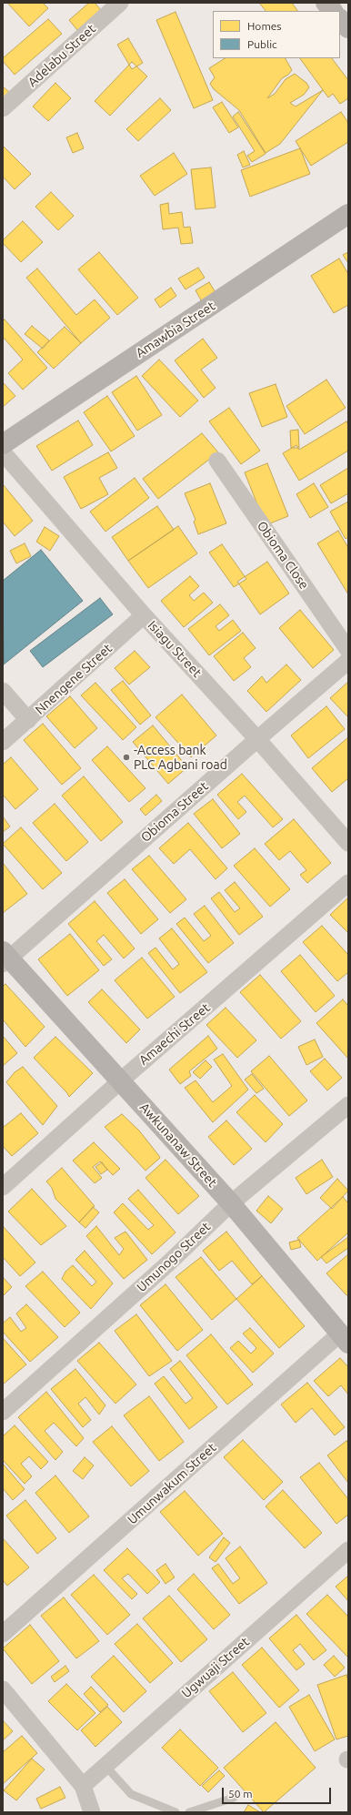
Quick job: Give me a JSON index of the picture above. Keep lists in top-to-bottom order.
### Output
{
  "streets": {
    "street": [
      "Adelabu Street",
      "Amawbia Street",
      "Obioma Close",
      "Isiagu Street",
      "Nnengene Street",
      "Obioma Street",
      "Amaechi Street",
      "Awkunanaw Street",
      "Umunogo Street",
      "Umunwakum Street",
      "Ugwuaji Street"
    ]
  },
  "crossings": [
    ["Isiagu Street", "Nnengene Street"],
    ["Isiagu Street", "Obioma Street"],
    ["Obioma Street", "Awkunanaw Street"],
    ["Amaechi Street", "Awkunanaw Street"],
    ["Awkunanaw Street", "Umunogo Street"],
    ["Awkunanaw Street", "Umunwakum Street"]
  ],
  "places": ["-Access bank PLC Agbani road"],
  "legend": ["Homes", "Public"],
  "scale_bar": "50 m"
}
